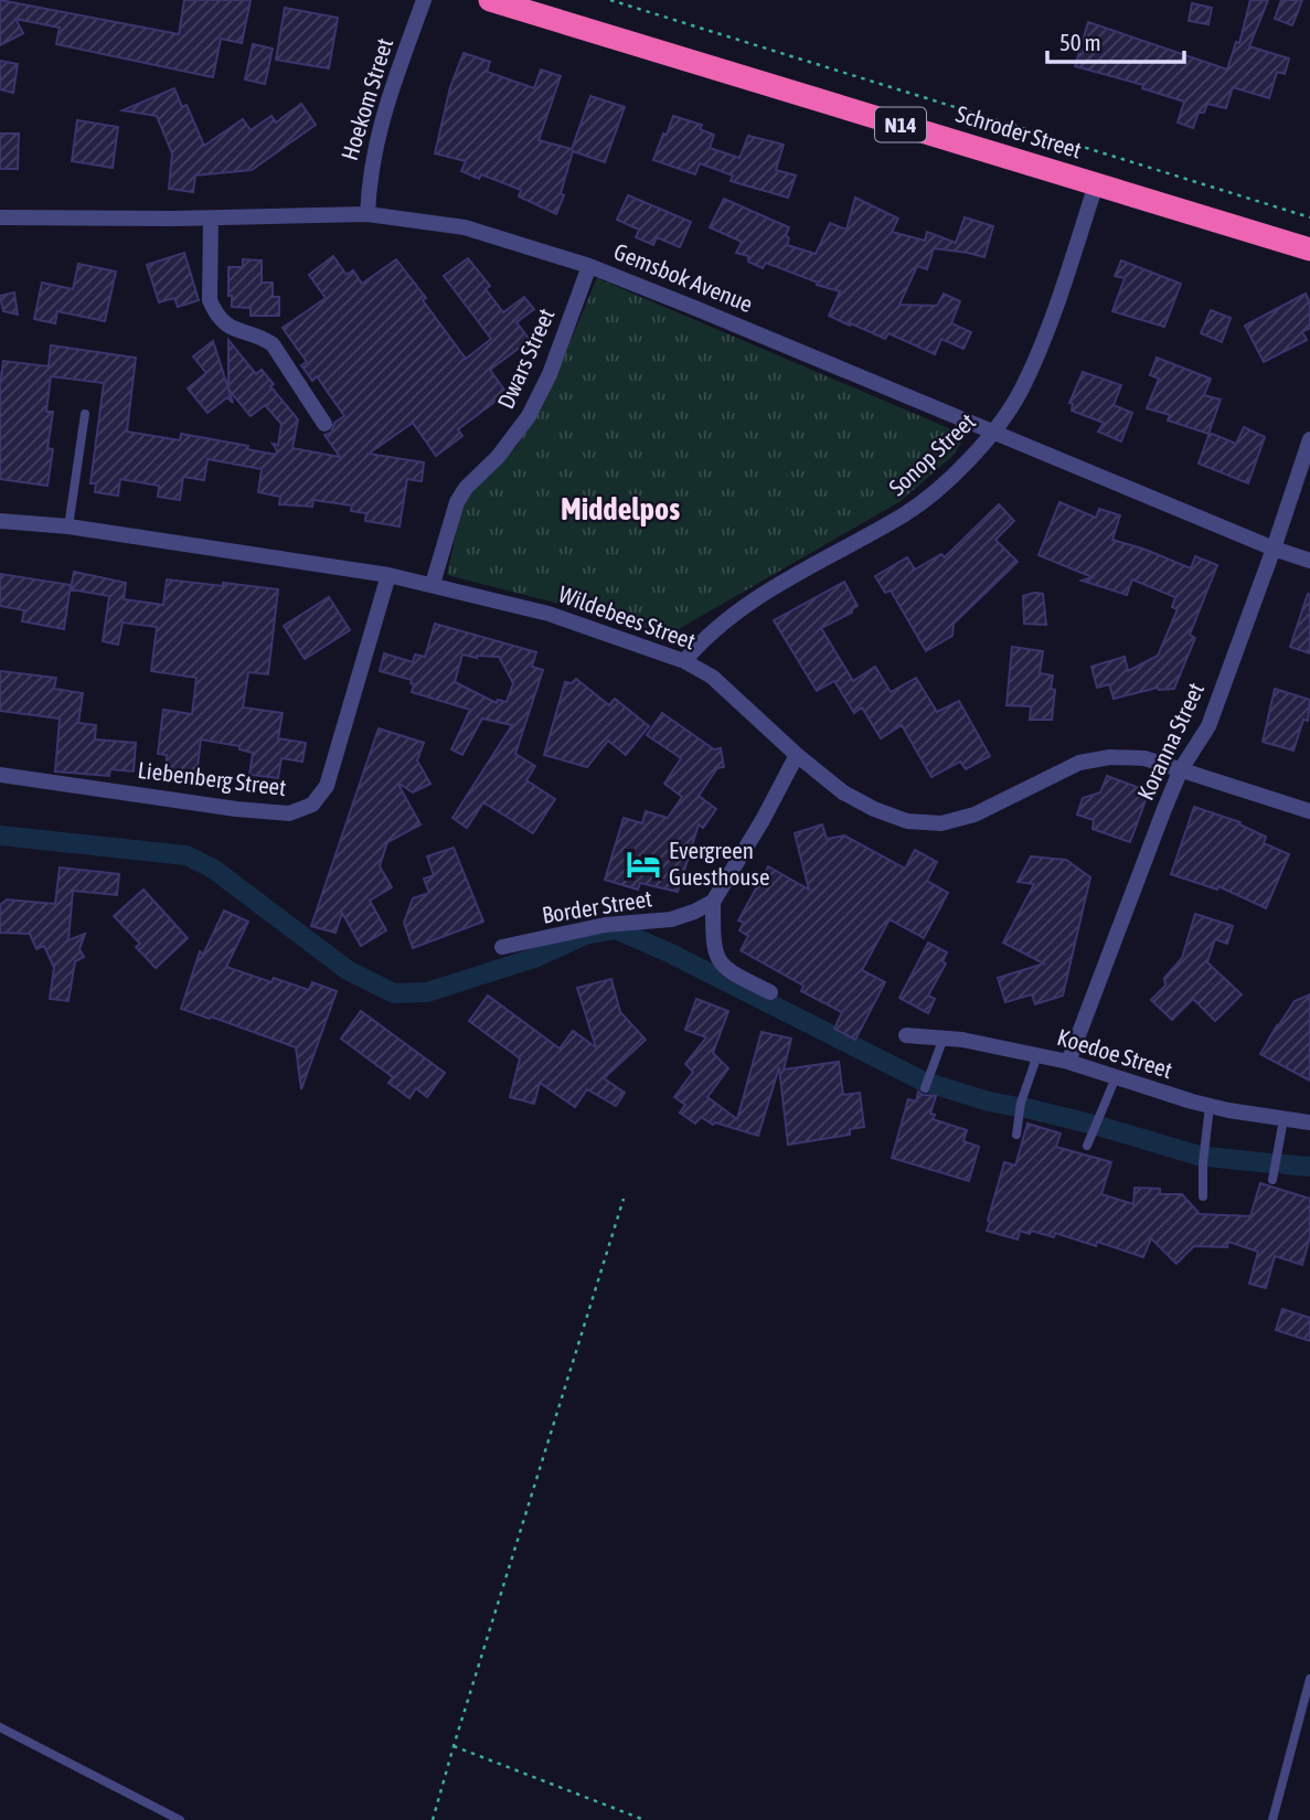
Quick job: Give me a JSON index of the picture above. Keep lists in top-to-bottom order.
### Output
{
  "streets": {
    "highway": ["N14", "Schroder Street"],
    "street": [
      "Hoekom Street",
      "Gemsbok Avenue",
      "Dwars Street",
      "Sonop Street",
      "Wildebees Street",
      "Koranna Street",
      "Liebenberg Street",
      "Border Street",
      "Koedoe Street"
    ]
  },
  "crossings": [
    ["Hoekom Street", "Gemsbok Avenue"],
    ["Schroder Street", "Sonop Street"],
    ["Gemsbok Avenue", "Dwars Street"],
    ["Gemsbok Avenue", "Sonop Street"],
    ["Gemsbok Avenue", "Koranna Street"],
    ["Dwars Street", "Wildebees Street"],
    ["Sonop Street", "Wildebees Street"],
    ["Wildebees Street", "Koranna Street"],
    ["Wildebees Street", "Liebenberg Street"],
    ["Koranna Street", "Koedoe Street"]
  ],
  "districts": ["Middelpos"],
  "places": {
    "hotel": ["Evergreen Guesthouse"]
  },
  "scale_bar": "50 m"
}
